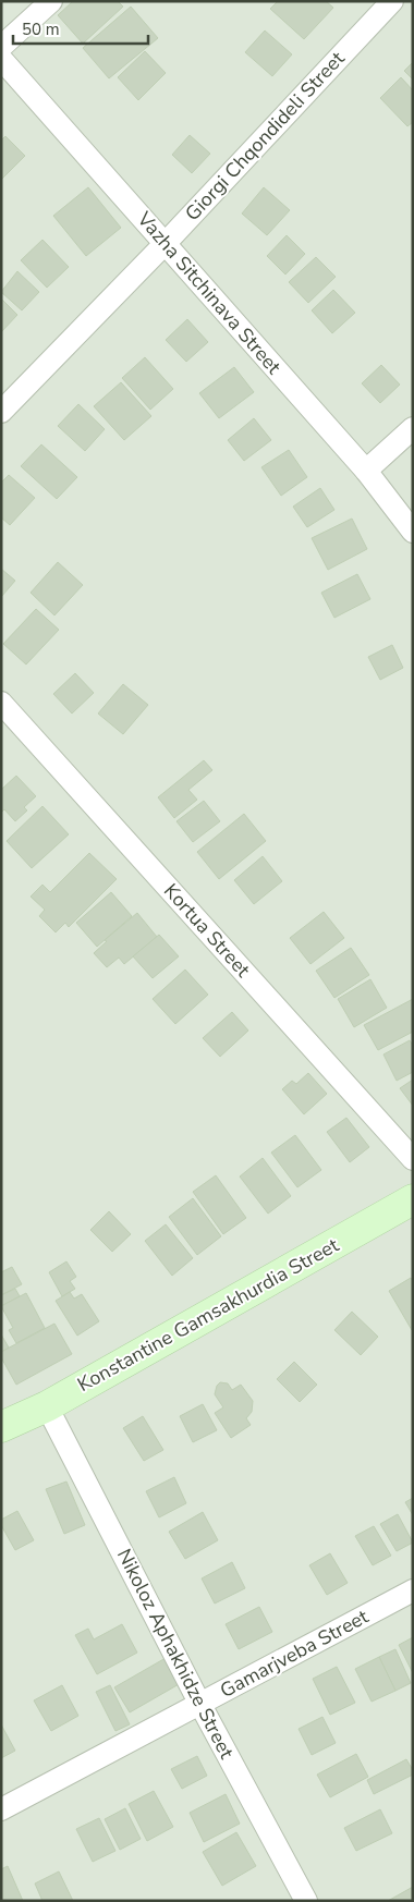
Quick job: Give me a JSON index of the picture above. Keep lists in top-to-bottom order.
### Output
{
  "streets": {
    "main road": ["Konstantine Gamsakhurdia Street"],
    "street": [
      "Giorgi Chqondideli Street",
      "Vazha Sitchinava Street",
      "Kortua Street",
      "Nikoloz Aphakhidze Street",
      "Gamarjveba Street"
    ]
  },
  "crossings": [
    ["Giorgi Chqondideli Street", "Vazha Sitchinava Street"],
    ["Konstantine Gamsakhurdia Street", "Nikoloz Aphakhidze Street"],
    ["Nikoloz Aphakhidze Street", "Gamarjveba Street"]
  ],
  "scale_bar": "50 m"
}
